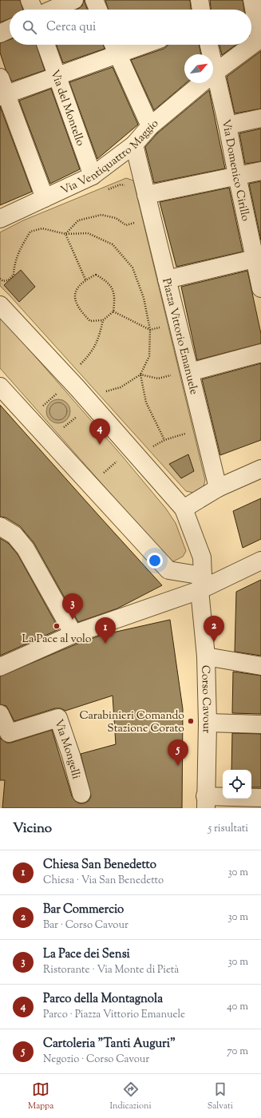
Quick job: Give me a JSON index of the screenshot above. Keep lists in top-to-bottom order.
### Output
{
  "streets": {
    "street": [
      "Via del Montello",
      "Via Ventiquattro Maggio",
      "Via Domenico Cirillo",
      "Piazza Vittorio Emanuele",
      "Corso Cavour",
      "Via Mongelli"
    ]
  },
  "crossings": [
    ["Via del Montello", "Via Ventiquattro Maggio"],
    ["Via Ventiquattro Maggio", "Piazza Vittorio Emanuele"]
  ],
  "places": ["La Pace al volo", "Carabinieri Comando Stazione Corato"],
  "north": "top right",
  "page": {
    "search": "Cerca qui",
    "pins": [
      "4",
      "3",
      "2",
      "1",
      "5"
    ],
    "heading": ["Vicino", "5 risultati"],
    "list": [
      {
        "mark": "1",
        "name": "Chiesa San Benedetto",
        "note": "Chiesa · Via San Benedetto",
        "value": "30 m"
      },
      {
        "mark": "2",
        "name": "Bar Commercio",
        "note": "Bar · Corso Cavour",
        "value": "30 m"
      },
      {
        "mark": "3",
        "name": "La Pace dei Sensi",
        "note": "Ristorante · Via Monte di Pietà",
        "value": "30 m"
      },
      {
        "mark": "4",
        "name": "Parco della Montagnola",
        "note": "Parco · Piazza Vittorio Emanuele",
        "value": "40 m"
      },
      {
        "mark": "5",
        "name": "Cartoleria \"Tanti Auguri\"",
        "note": "Negozio · Corso Cavour",
        "value": "70 m"
      }
    ],
    "nav": ["Mappa", "Indicazioni", "Salvati"]
  }
}
